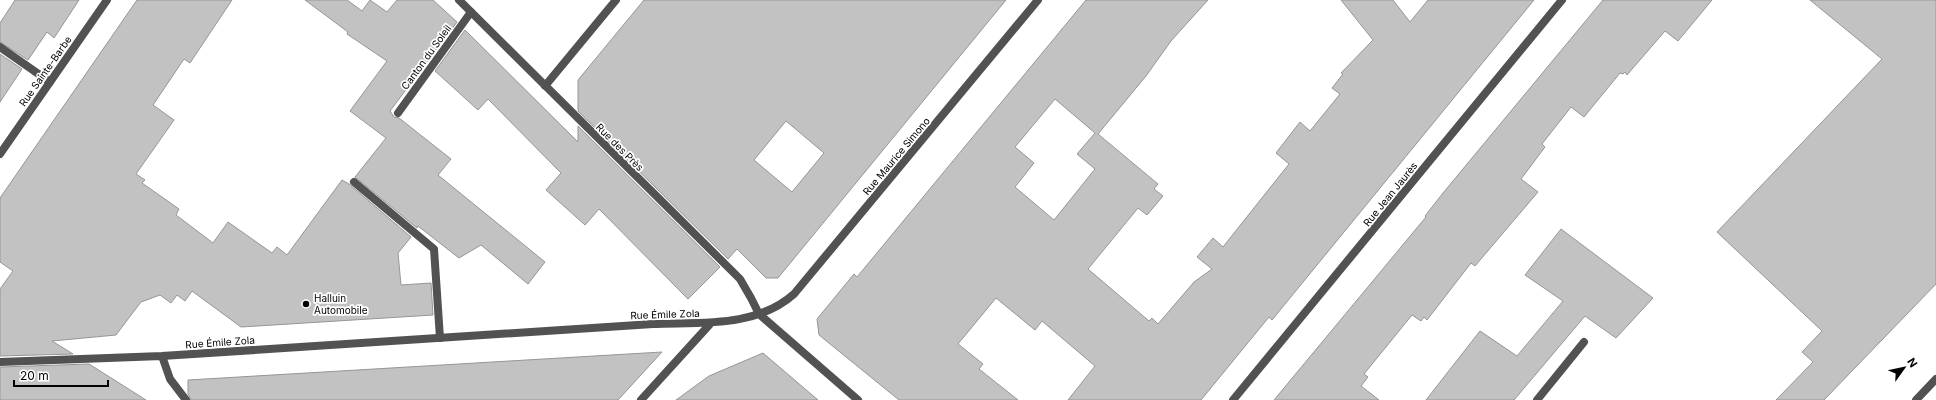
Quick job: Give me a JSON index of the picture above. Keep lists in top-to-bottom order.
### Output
{
  "streets": {
    "street": [
      "Canton du Soleil",
      "Rue Sainte-Barbe",
      "Rue des Près",
      "Rue Maurice Simono",
      "Rue Jean Jaurès",
      "Rue Émile Zola"
    ]
  },
  "crossings": [
    ["Canton du Soleil", "Rue des Près"],
    ["Rue des Près", "Rue Maurice Simono"],
    ["Rue des Près", "Rue Émile Zola"],
    ["Rue Maurice Simono", "Rue Émile Zola"]
  ],
  "places": ["Halluin Automobile"],
  "scale_bar": "20 m",
  "north": "top right"
}
